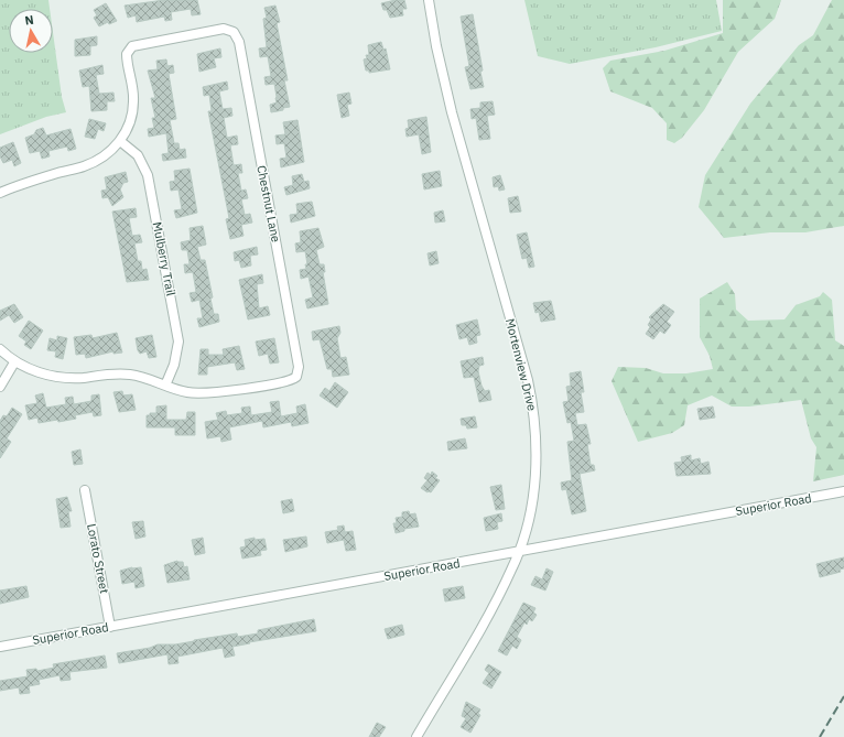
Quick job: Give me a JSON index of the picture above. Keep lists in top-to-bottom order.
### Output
{
  "streets": {
    "street": [
      "Chestnut Lane",
      "Mulberry Trail",
      "Mortenview Drive",
      "Superior Road",
      "Lorato Street"
    ]
  },
  "crossings": [
    ["Chestnut Lane", "Mulberry Trail"],
    ["Mortenview Drive", "Superior Road"],
    ["Superior Road", "Lorato Street"]
  ],
  "north": "top"
}
